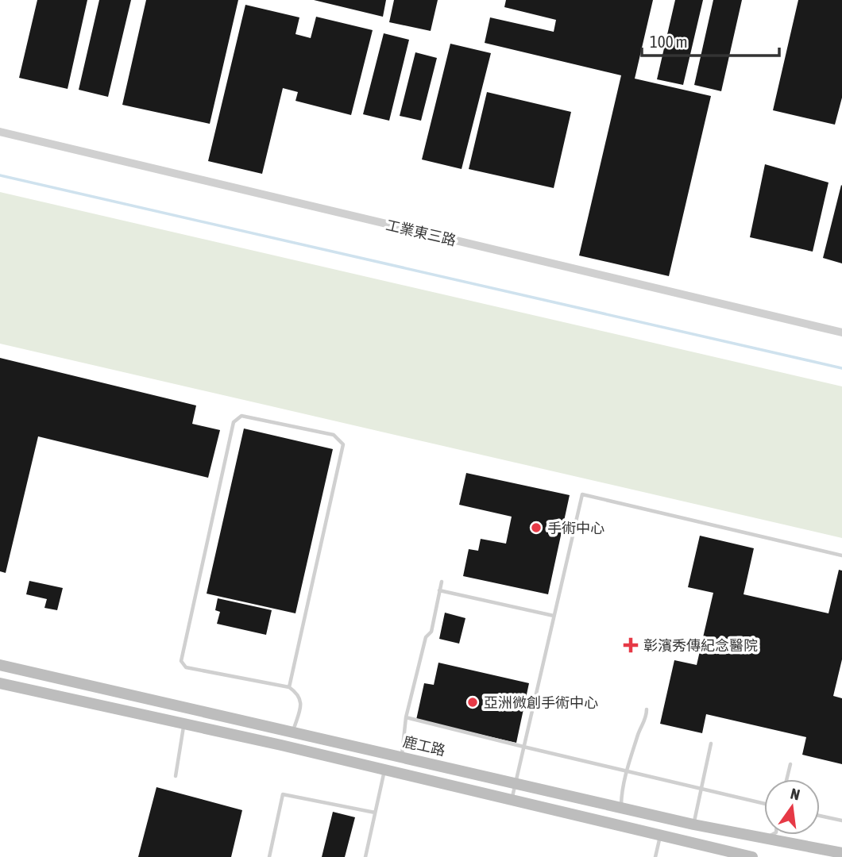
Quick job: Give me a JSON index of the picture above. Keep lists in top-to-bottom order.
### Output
{
  "streets": {
    "street": ["工業東三路", "鹿工路"]
  },
  "places": {
    "other": ["手術中心", "亞洲微創手術中心"],
    "health": ["彰濱秀傳紀念醫院"]
  },
  "scale_bar": "100 m",
  "north": "top"
}
